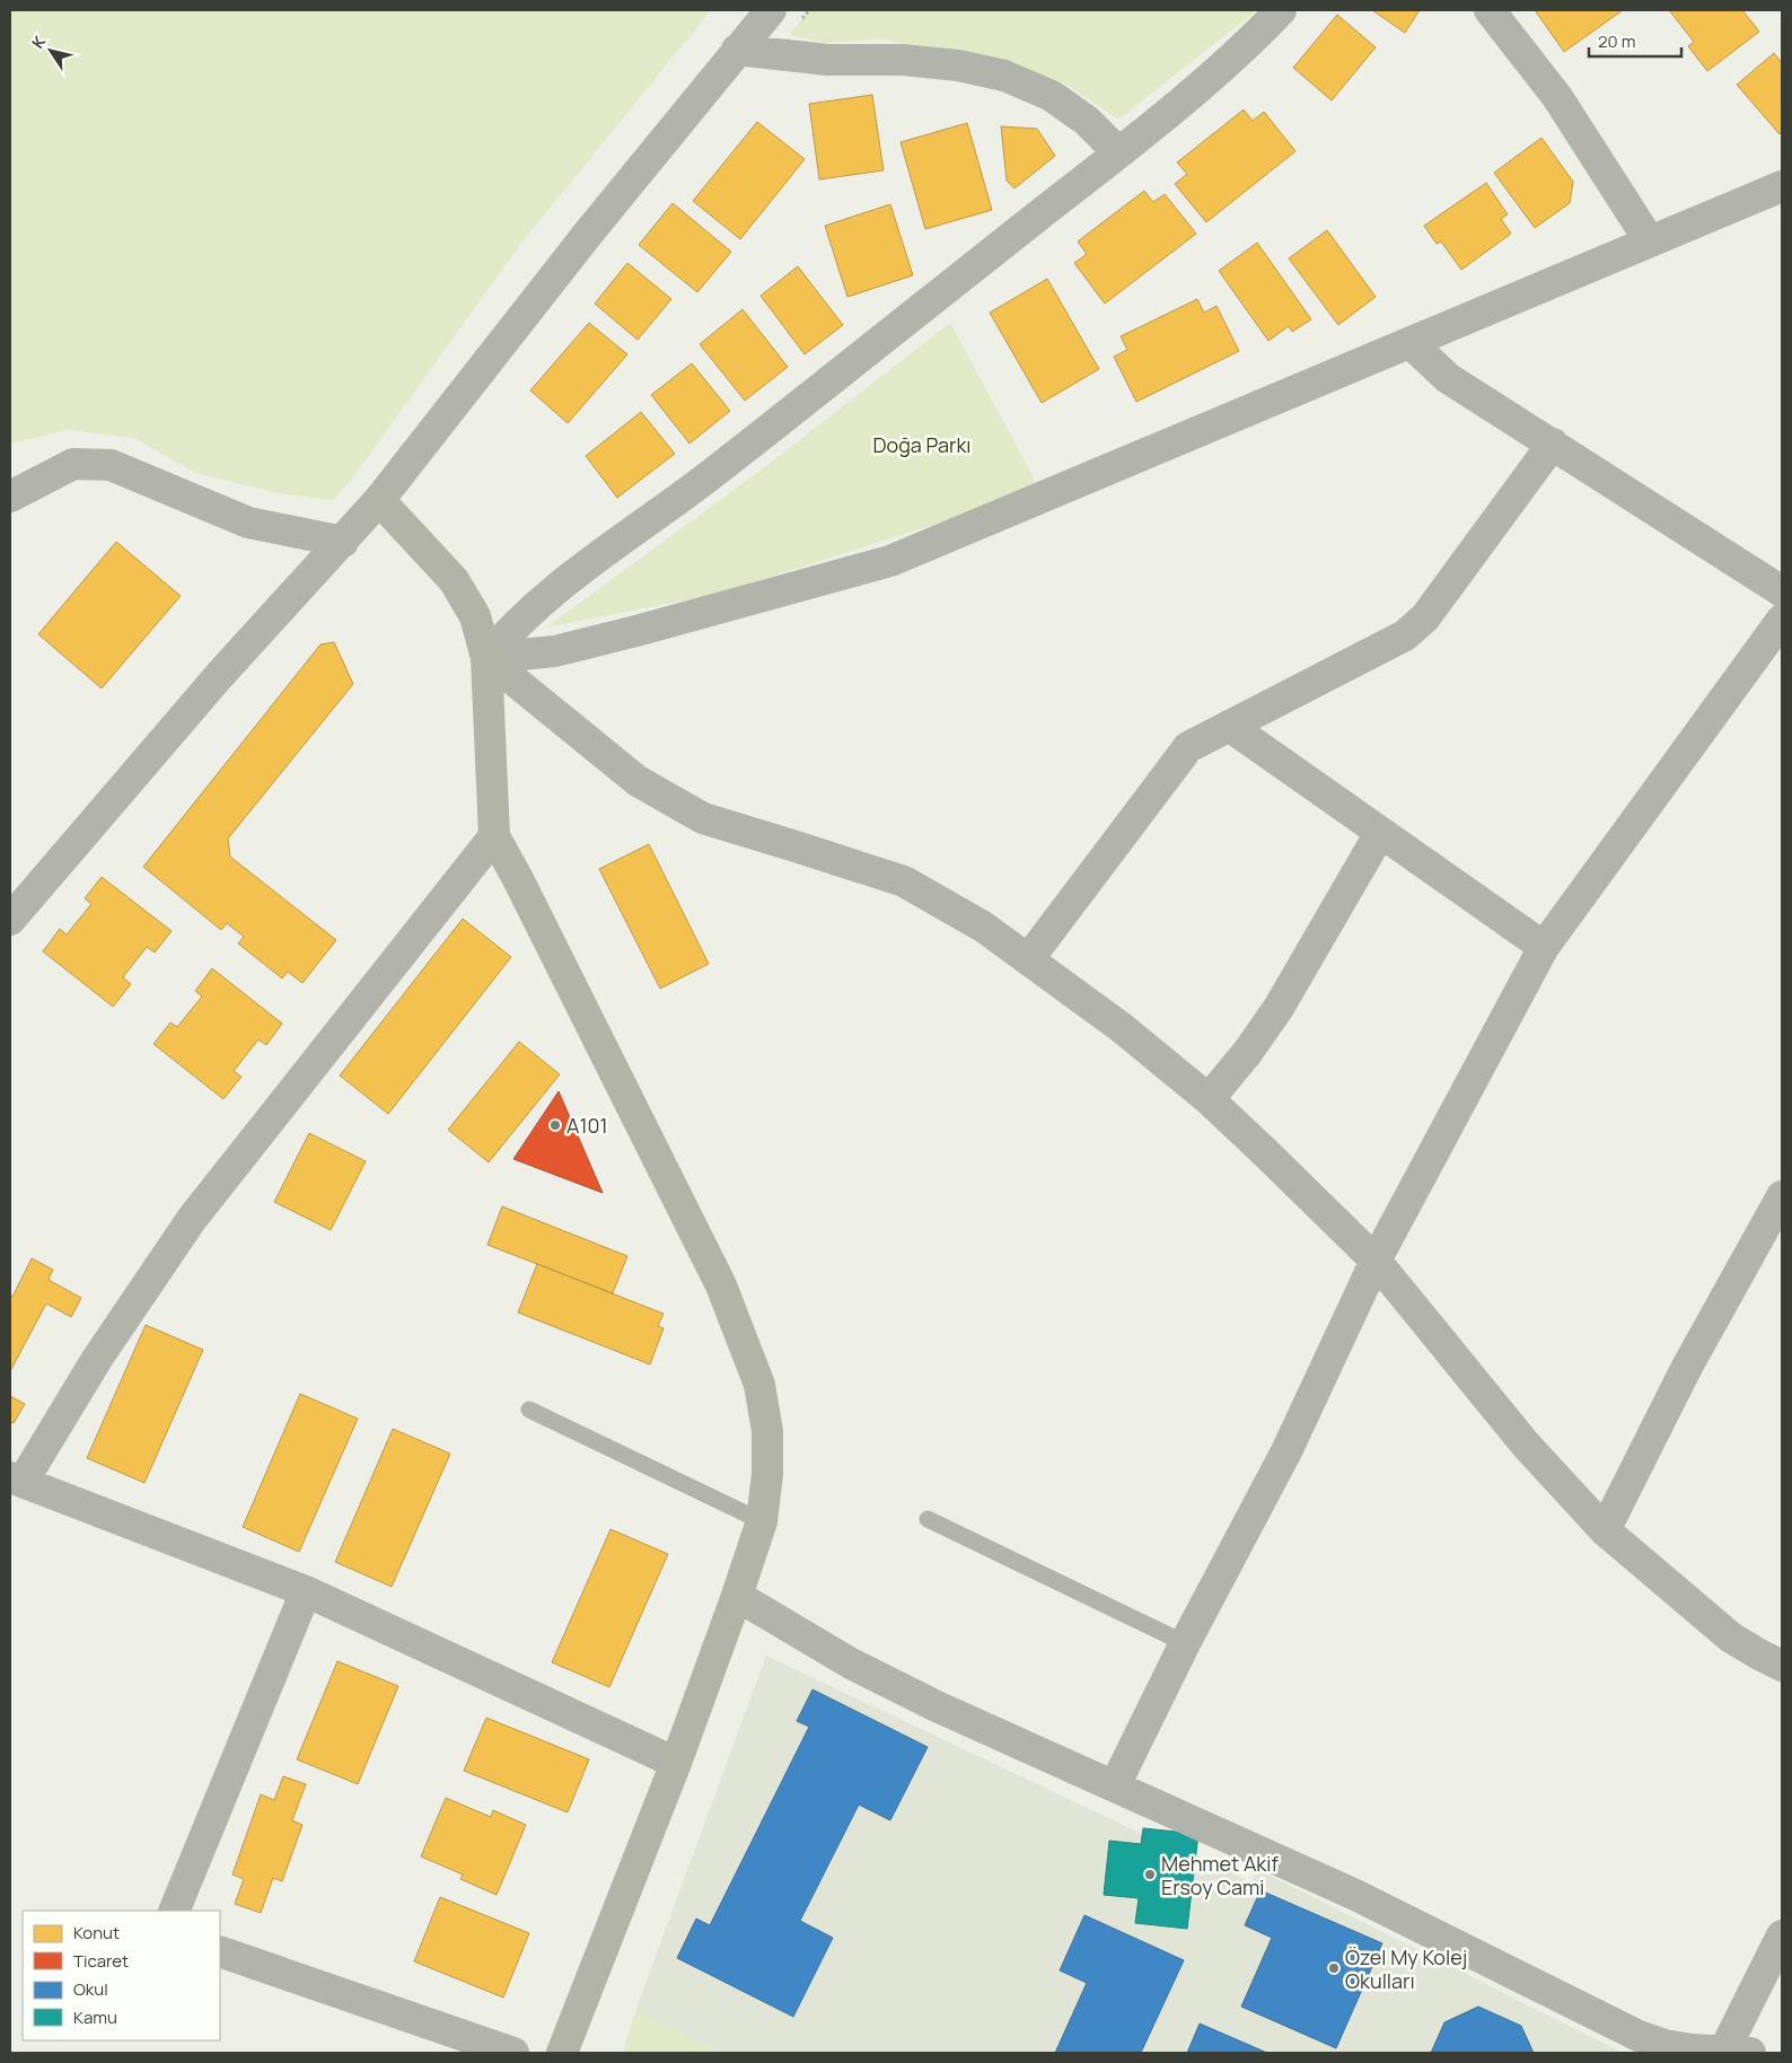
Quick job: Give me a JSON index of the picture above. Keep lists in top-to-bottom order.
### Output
{
  "parks": ["Doğa Parkı"],
  "places": ["A101", "Mehmet Akif Ersoy Cami", "Özel My Kolej Okulları"],
  "legend": [
    "Konut",
    "Ticaret",
    "Okul",
    "Kamu"
  ],
  "scale_bar": "20 m",
  "north": "top left"
}
